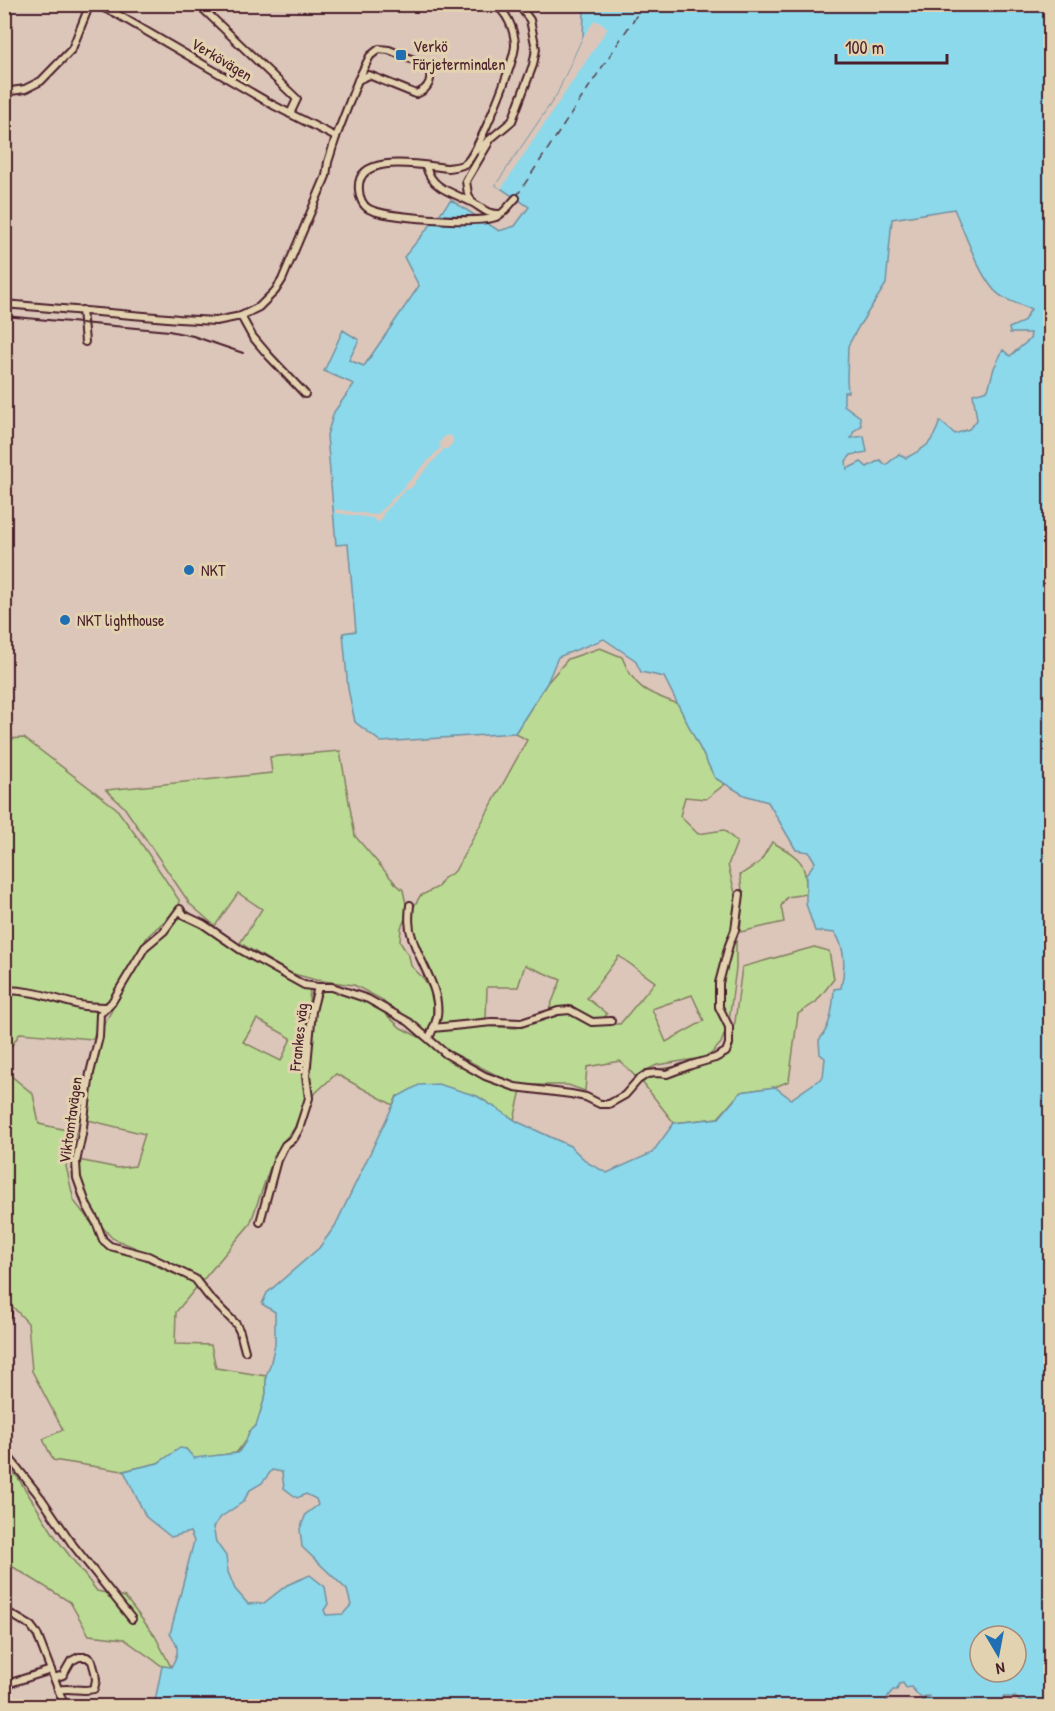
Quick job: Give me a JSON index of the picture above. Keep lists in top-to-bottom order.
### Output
{
  "streets": {
    "street": ["Verkövägen", "Frankes väg", "Viktomtavägen"]
  },
  "crossings": [
    ["Frankes väg", "Viktomtavägen"]
  ],
  "places": {
    "transit": ["Verkö Färjeterminalen"],
    "other": ["NKT", "NKT lighthouse"]
  },
  "scale_bar": "100 m",
  "north": "bottom"
}
